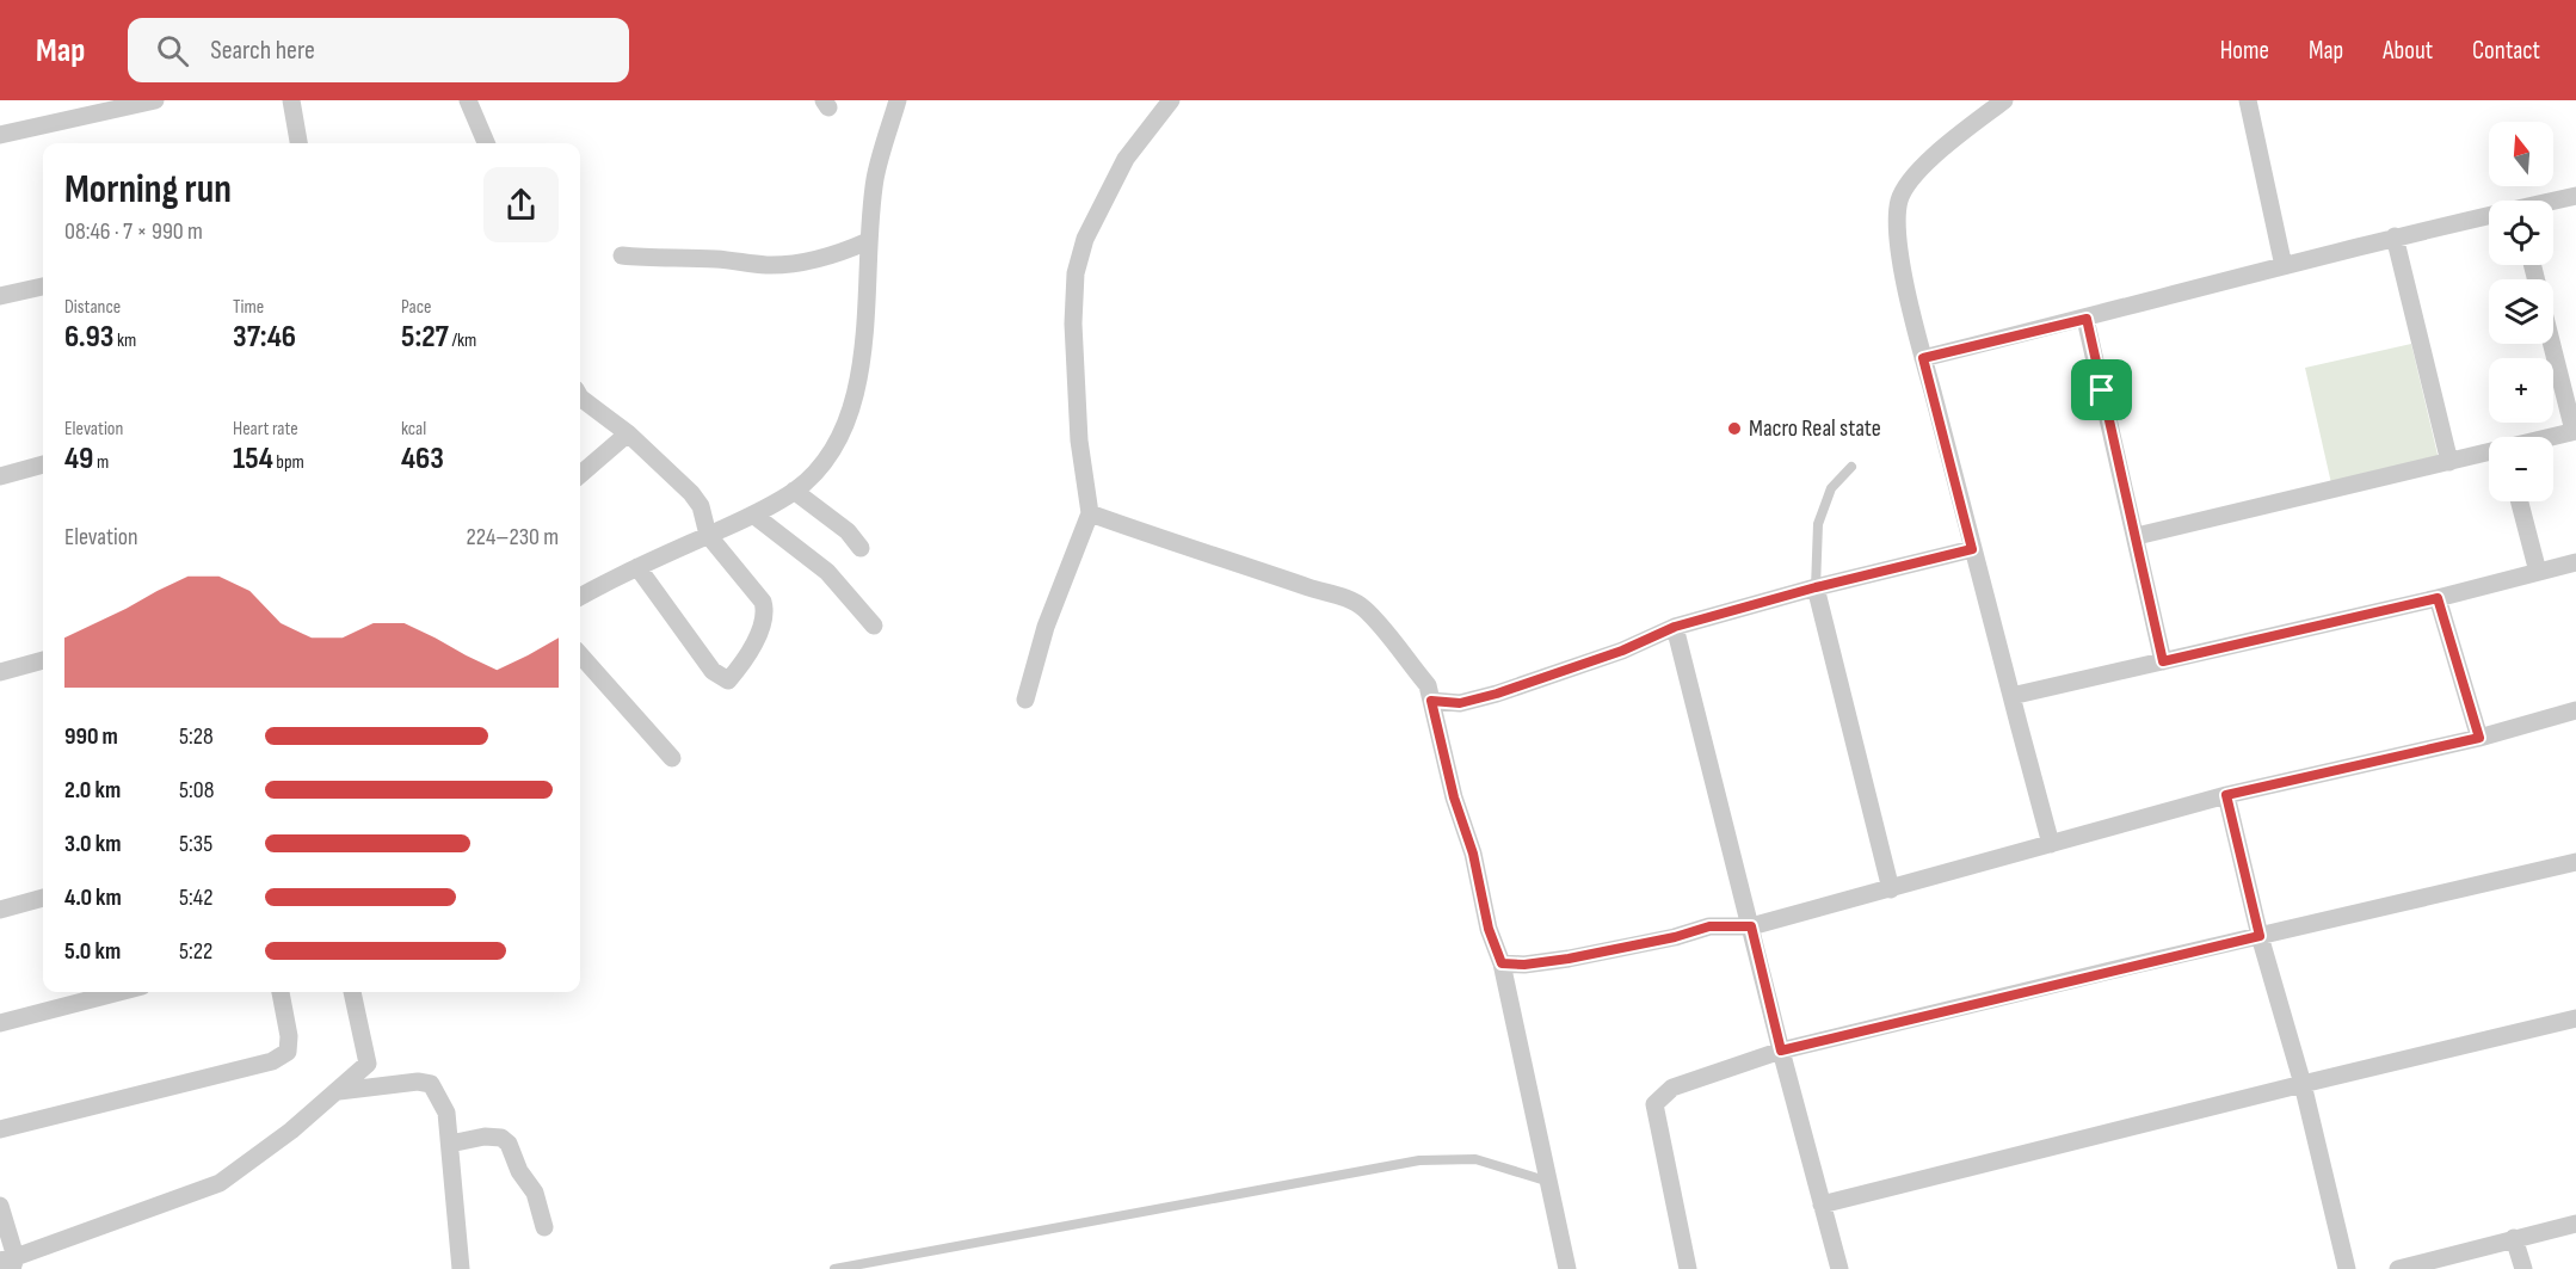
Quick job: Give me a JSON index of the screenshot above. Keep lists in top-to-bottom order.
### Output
{
  "places": ["Macro Real state"],
  "north": "top",
  "page": {
    "header": "Map",
    "search": "Search here",
    "nav": [
      "Home",
      "Map",
      "About",
      "Contact"
    ],
    "map_buttons": ["+", "−"],
    "heading": ["Morning run", "08:46 · 7 × 990 m"],
    "stats": [
      ["Distance", "6.93 km"],
      ["Time", "37:46"],
      ["Pace", "5:27 /km"],
      ["Elevation", "49 m"],
      ["Heart rate", "154 bpm"],
      ["kcal", "463"]
    ],
    "chart": ["Elevation", "224–230 m"],
    "list": [
      {
        "name": "990 m",
        "note": "5:28"
      },
      {
        "name": "2.0 km",
        "note": "5:08"
      },
      {
        "name": "3.0 km",
        "note": "5:35"
      },
      {
        "name": "4.0 km",
        "note": "5:42"
      },
      {
        "name": "5.0 km",
        "note": "5:22"
      }
    ]
  }
}
